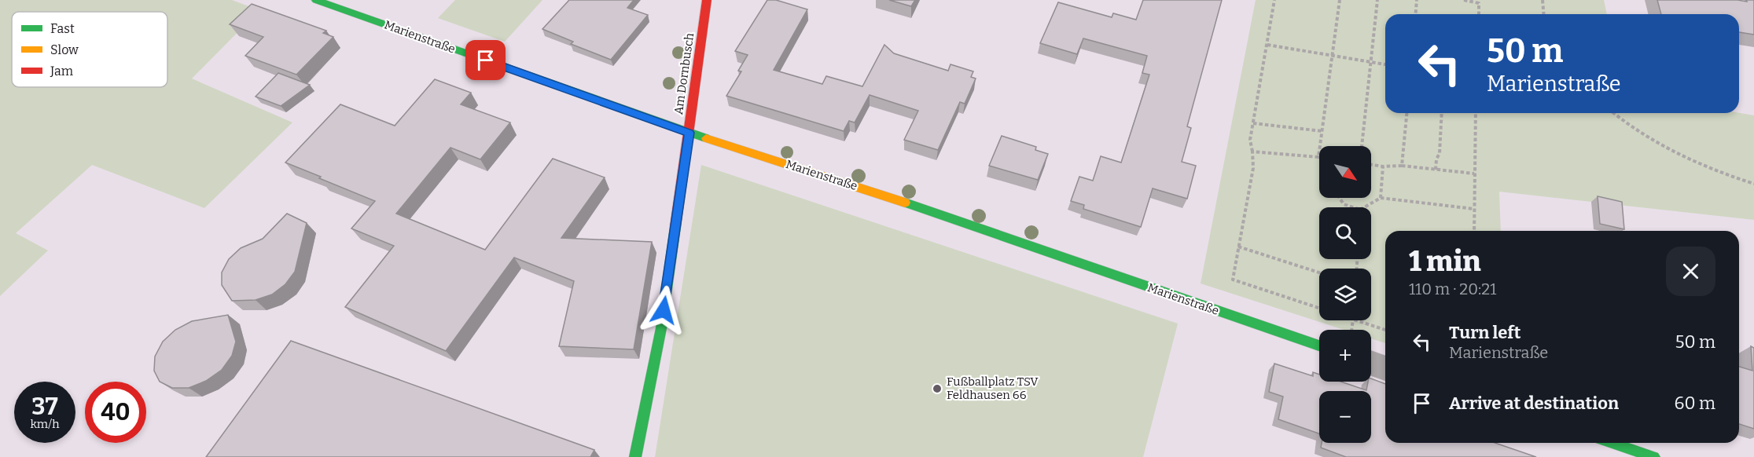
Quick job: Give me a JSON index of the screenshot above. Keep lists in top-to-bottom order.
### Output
{
  "streets": {
    "street": ["Marienstraße", "Am Dornbusch"]
  },
  "crossings": [
    ["Marienstraße", "Am Dornbusch"]
  ],
  "places": ["Fußballplatz TSV Feldhausen 66"],
  "legend": ["Fast", "Slow", "Jam"],
  "north": "bottom right",
  "page": {
    "turn": ["50 m", "Marienstraße"],
    "map_buttons": ["+", "−"],
    "heading": ["1 min", "110 m · 20:21"],
    "list": [
      {
        "name": "Turn left",
        "note": "Marienstraße",
        "value": "50 m"
      },
      {
        "name": "Arrive at destination",
        "value": "60 m"
      }
    ],
    "speed": "37 km/h",
    "limit": "40"
  }
}
